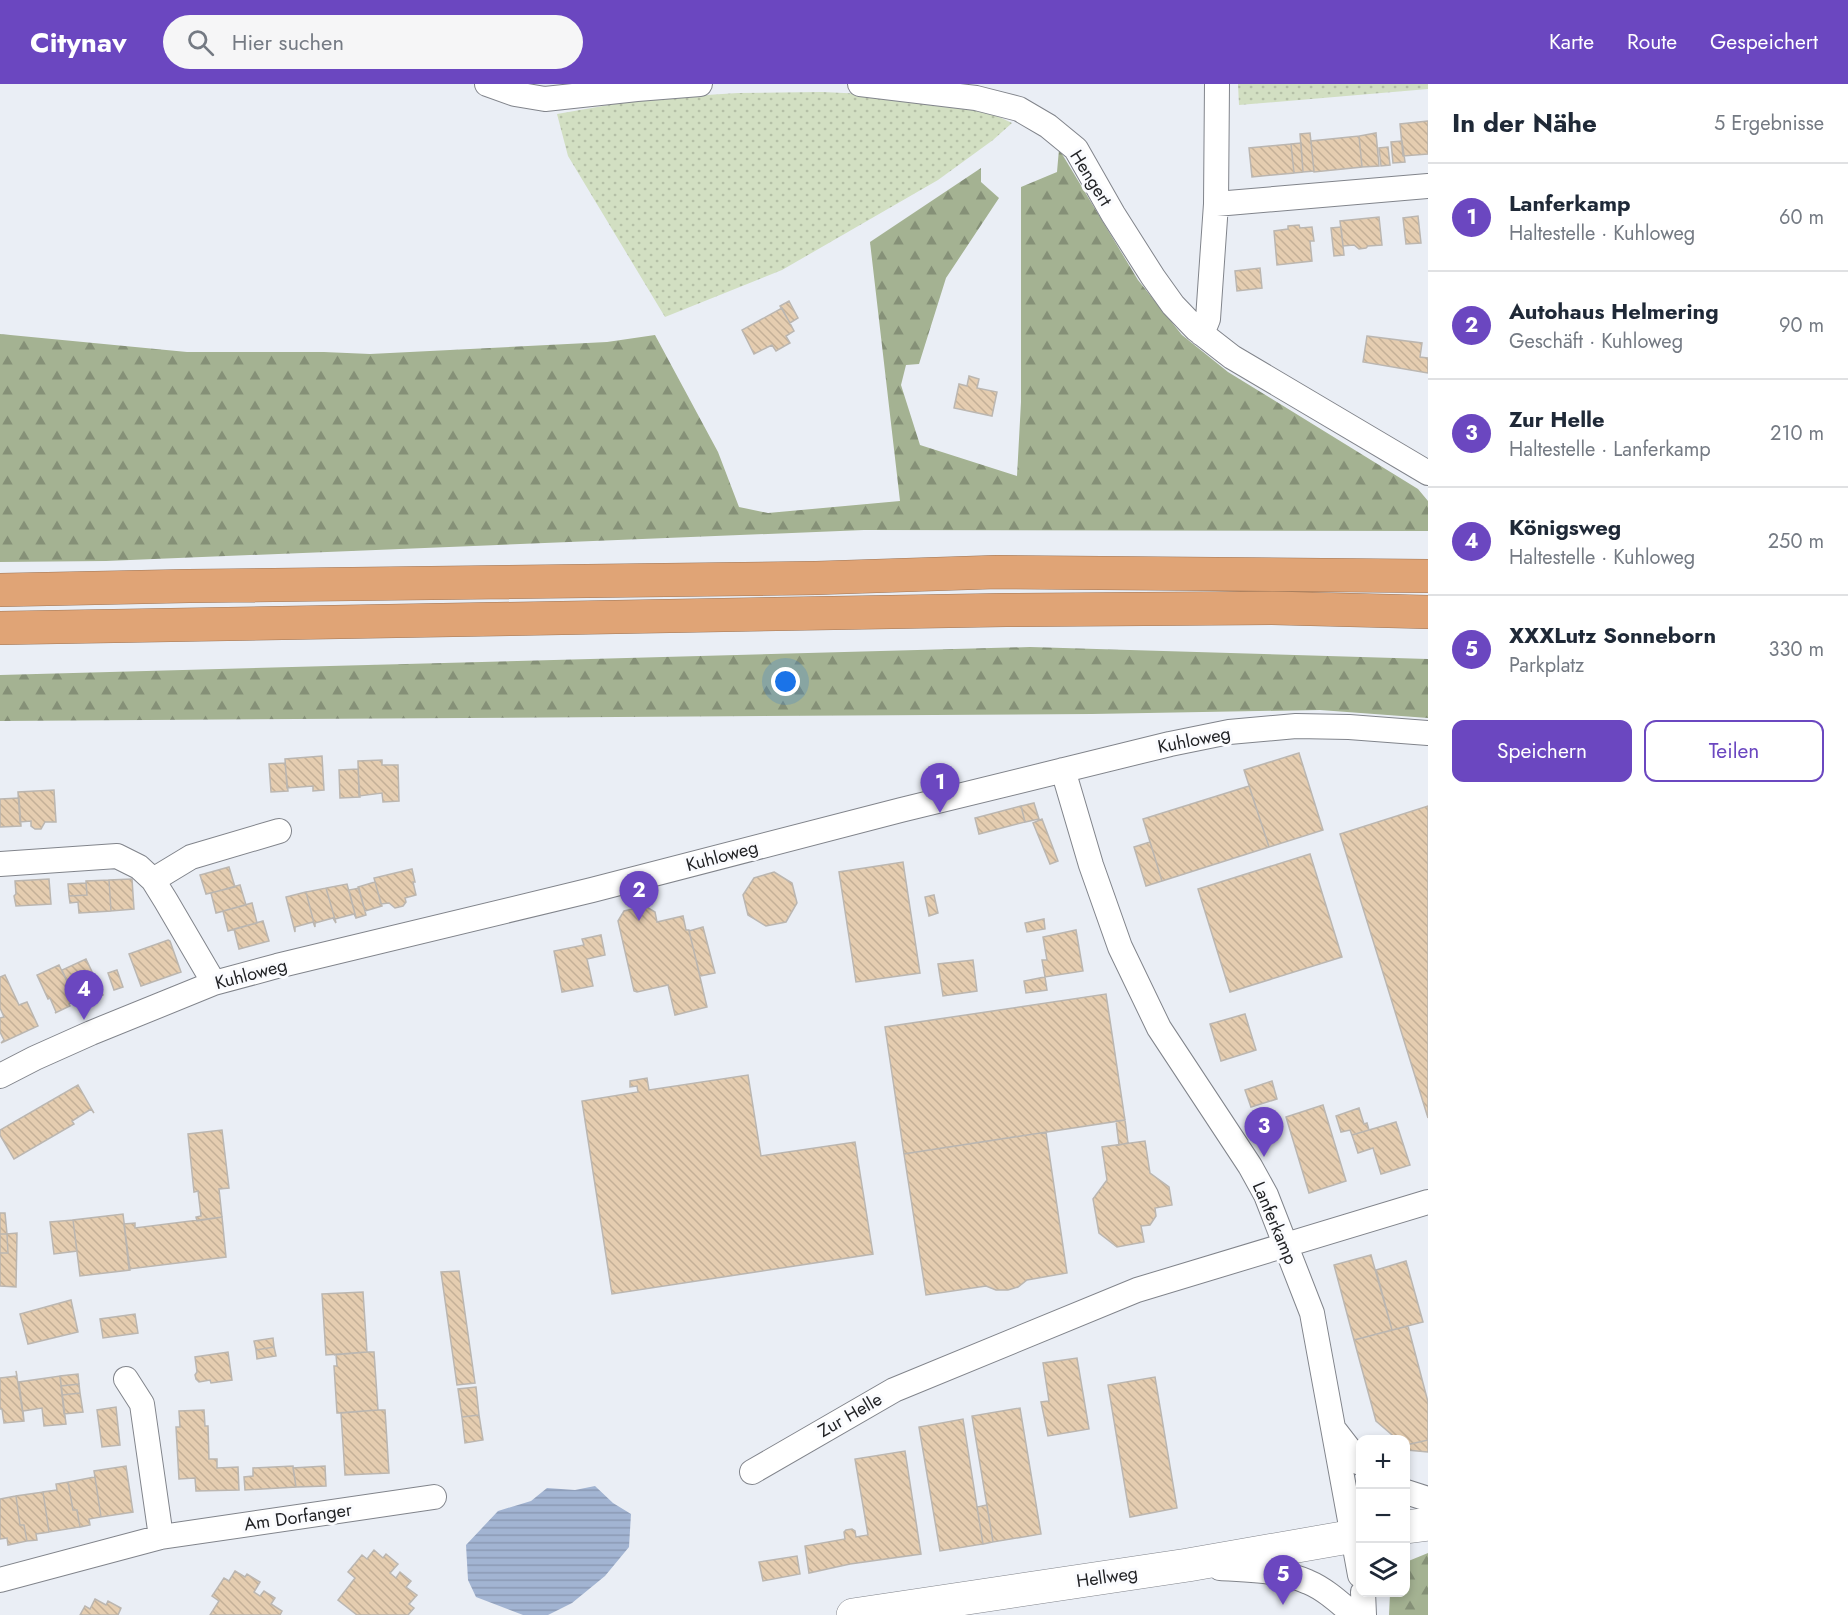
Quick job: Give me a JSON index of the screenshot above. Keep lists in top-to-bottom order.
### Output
{
  "streets": {
    "street": [
      "Hengert",
      "Kuhloweg",
      "Lanferkamp",
      "Zur Helle",
      "Am Dorfanger",
      "Hellweg"
    ]
  },
  "crossings": [
    ["Kuhloweg", "Lanferkamp"],
    ["Lanferkamp", "Zur Helle"]
  ],
  "page": {
    "header": "Citynav",
    "search": "Hier suchen",
    "nav": ["Karte", "Route", "Gespeichert"],
    "heading": ["In der Nähe", "5 Ergebnisse"],
    "list": [
      {
        "mark": "1",
        "name": "Lanferkamp",
        "note": "Haltestelle · Kuhloweg",
        "value": "60 m"
      },
      {
        "mark": "2",
        "name": "Autohaus Helmering",
        "note": "Geschäft · Kuhloweg",
        "value": "90 m"
      },
      {
        "mark": "3",
        "name": "Zur Helle",
        "note": "Haltestelle · Lanferkamp",
        "value": "210 m"
      },
      {
        "mark": "4",
        "name": "Königsweg",
        "note": "Haltestelle · Kuhloweg",
        "value": "250 m"
      },
      {
        "mark": "5",
        "name": "XXXLutz Sonneborn",
        "note": "Parkplatz",
        "value": "330 m"
      }
    ],
    "buttons": ["Speichern", "Teilen"],
    "pins": [
      "1",
      "2",
      "4",
      "3",
      "5"
    ],
    "map_buttons": ["+", "−"]
  }
}
